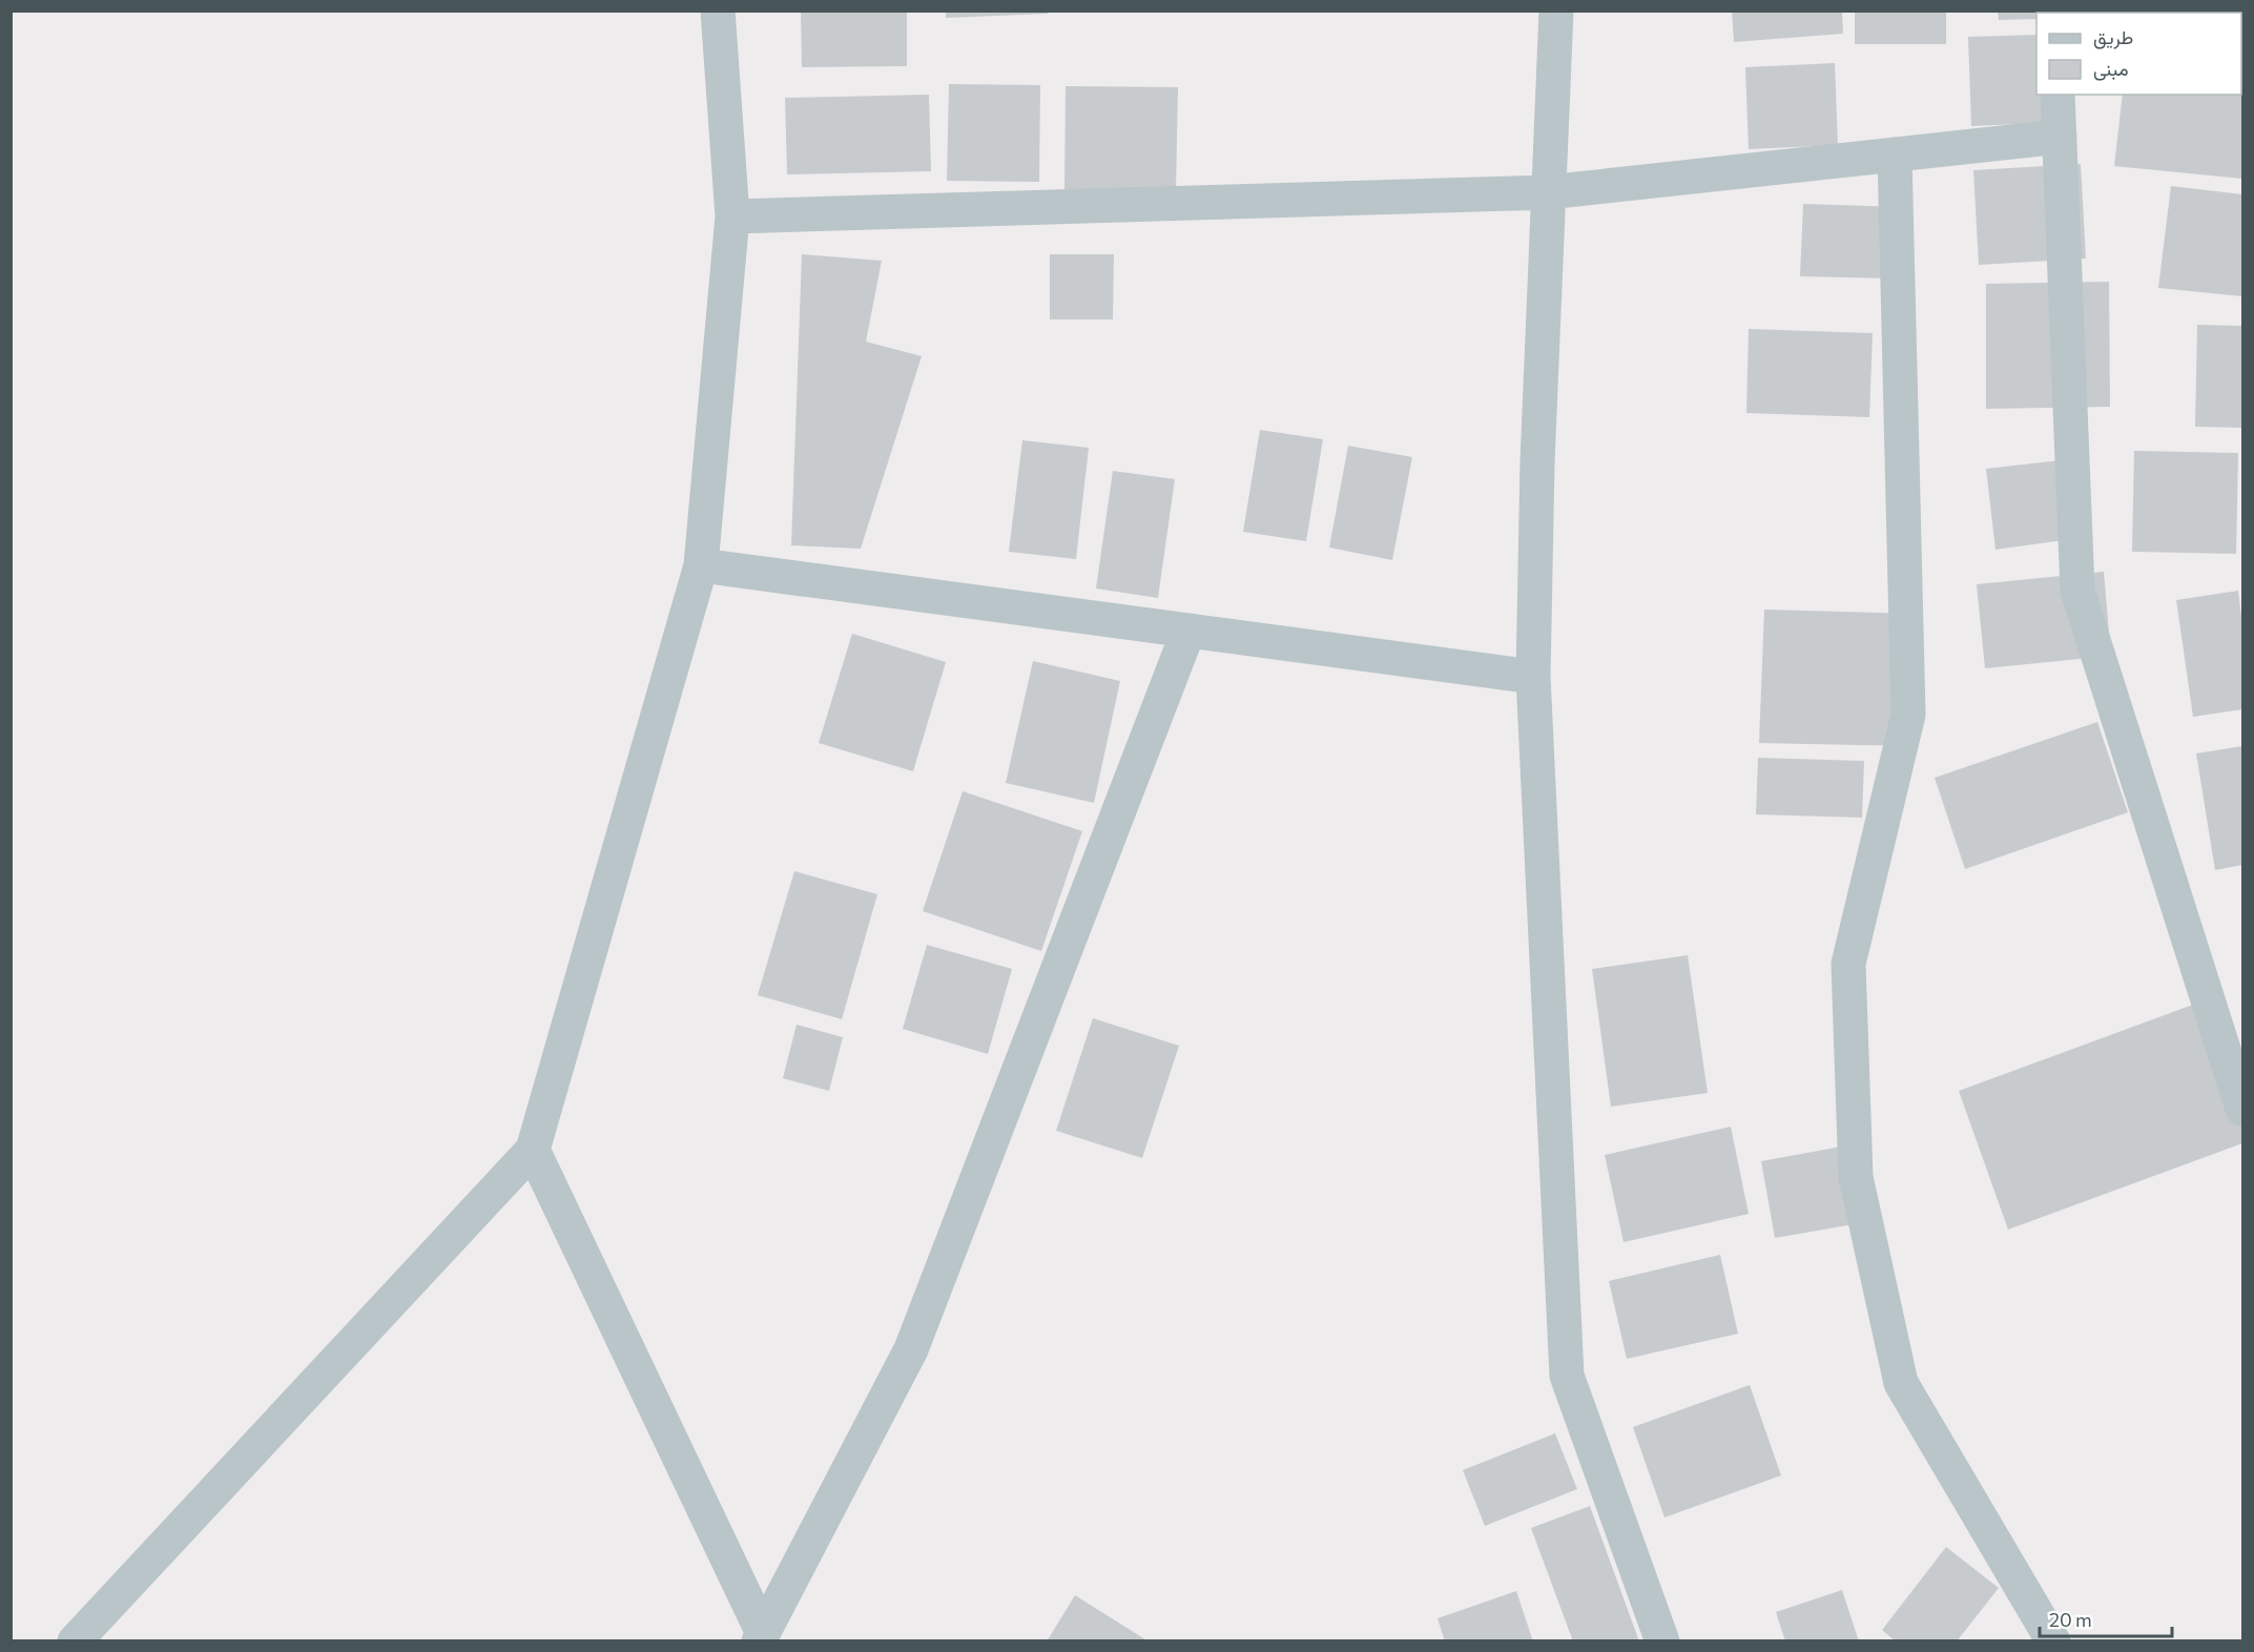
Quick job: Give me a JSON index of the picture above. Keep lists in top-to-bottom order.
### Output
{
  "legend": ["طريق", "مبنى"],
  "scale_bar": "20 m"
}
